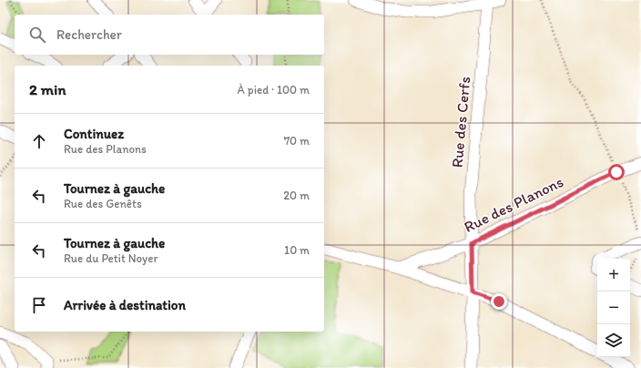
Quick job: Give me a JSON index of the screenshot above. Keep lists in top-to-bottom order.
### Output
{
  "streets": {
    "street": ["Rue des Cerfs", "Rue des Planons"]
  },
  "crossings": [
    ["Rue des Cerfs", "Rue des Planons"]
  ],
  "page": {
    "search": "Rechercher",
    "heading": ["2 min", "À pied · 100 m"],
    "list": [
      ["Continuez", "Rue des Planons", "70 m"],
      ["Tournez à gauche", "Rue des Genêts", "20 m"],
      ["Tournez à gauche", "Rue du Petit Noyer", "10 m"],
      "Arrivée à destination"
    ],
    "map_buttons": ["+", "−"]
  }
}
